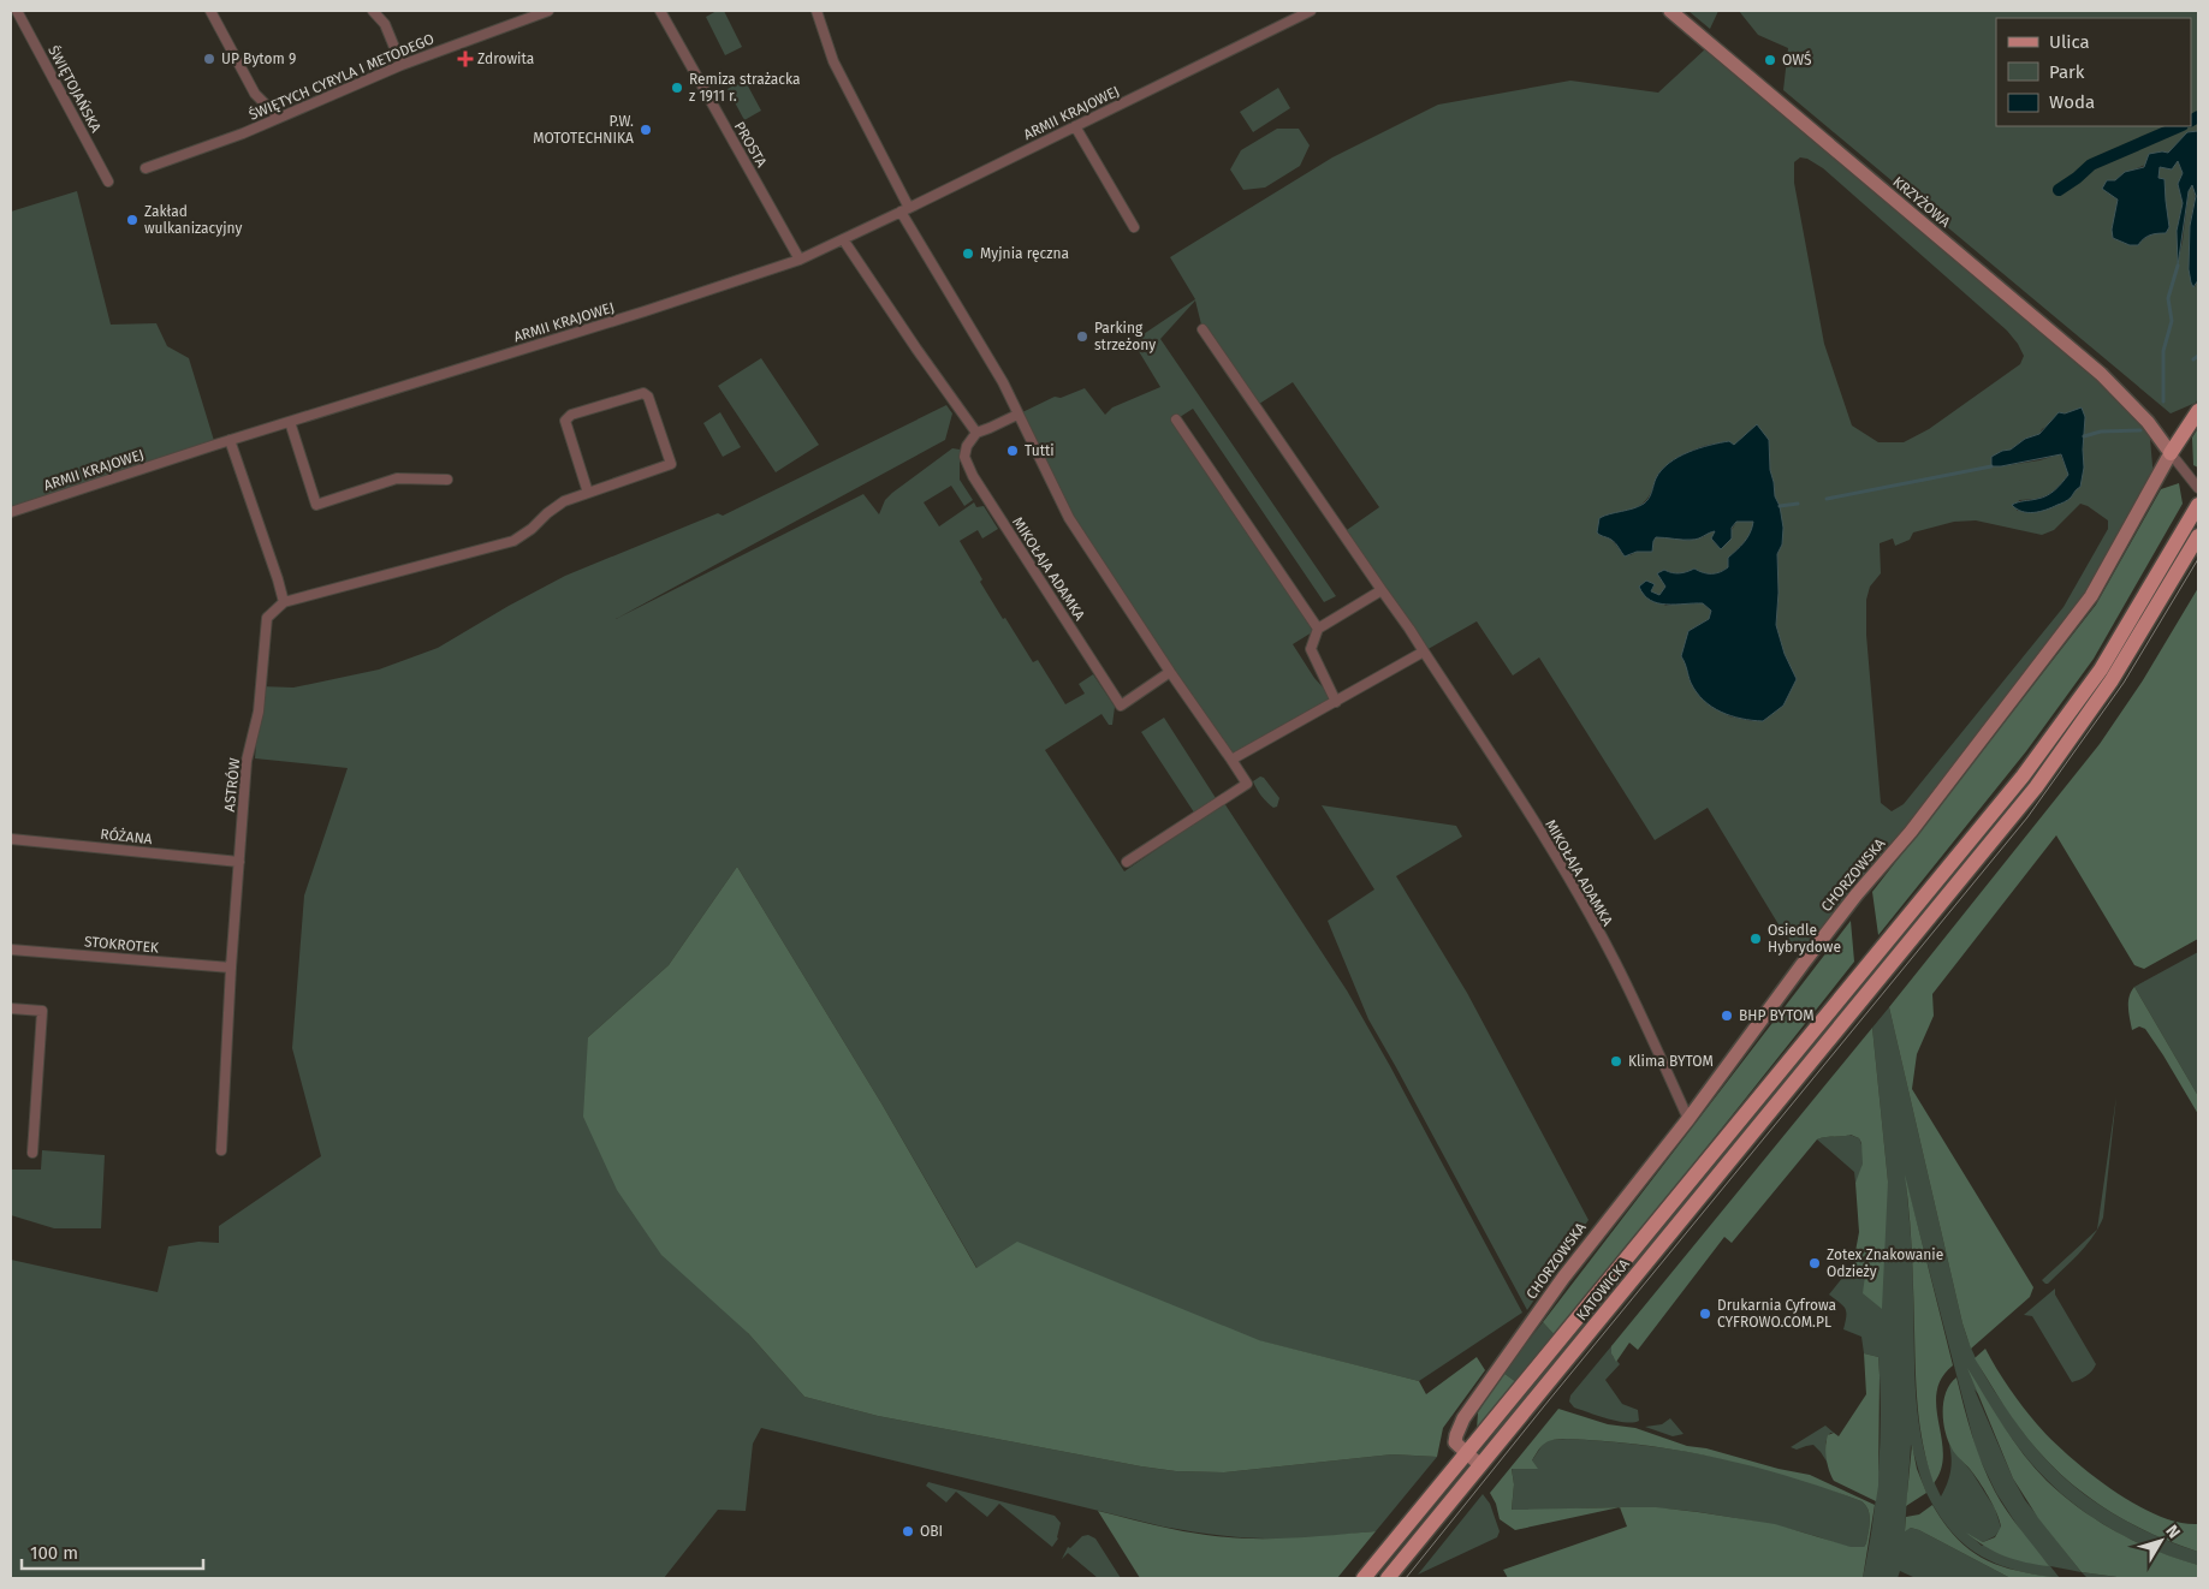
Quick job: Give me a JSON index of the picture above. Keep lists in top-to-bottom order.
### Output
{
  "streets": {
    "main road": ["KATOWICKA"],
    "street": [
      "ŚWIĘTYCH CYRYLA I METODEGO",
      "ŚWIĘTOJAŃSKA",
      "ARMII KRAJOWEJ",
      "PROSTA",
      "KRZYŻOWA",
      "MIKOŁAJA ADAMKA",
      "ASTRÓW",
      "RÓŻANA",
      "CHORZOWSKA",
      "STOKROTEK"
    ]
  },
  "crossings": [
    ["ARMII KRAJOWEJ", "PROSTA"],
    ["KRZYŻOWA", "CHORZOWSKA"],
    ["MIKOŁAJA ADAMKA", "CHORZOWSKA"],
    ["ASTRÓW", "RÓŻANA"],
    ["ASTRÓW", "STOKROTEK"]
  ],
  "places": {
    "other": [
      "UP Bytom 9",
      "OWŚ",
      "Remiza strażacka z 1911 r.",
      "P.W. MOTOTECHNIKA",
      "Zakład wulkanizacyjny",
      "Myjnia ręczna",
      "Parking strzeżony",
      "Tutti",
      "Osiedle Hybrydowe",
      "BHP BYTOM",
      "Klima BYTOM",
      "Zotex Znakowanie Odzieży",
      "Drukarnia Cyfrowa CYFROWO.COM.PL",
      "OBI"
    ],
    "health": ["Zdrowita"]
  },
  "legend": ["Ulica", "Park", "Woda"],
  "scale_bar": "100 m",
  "north": "top right"
}
